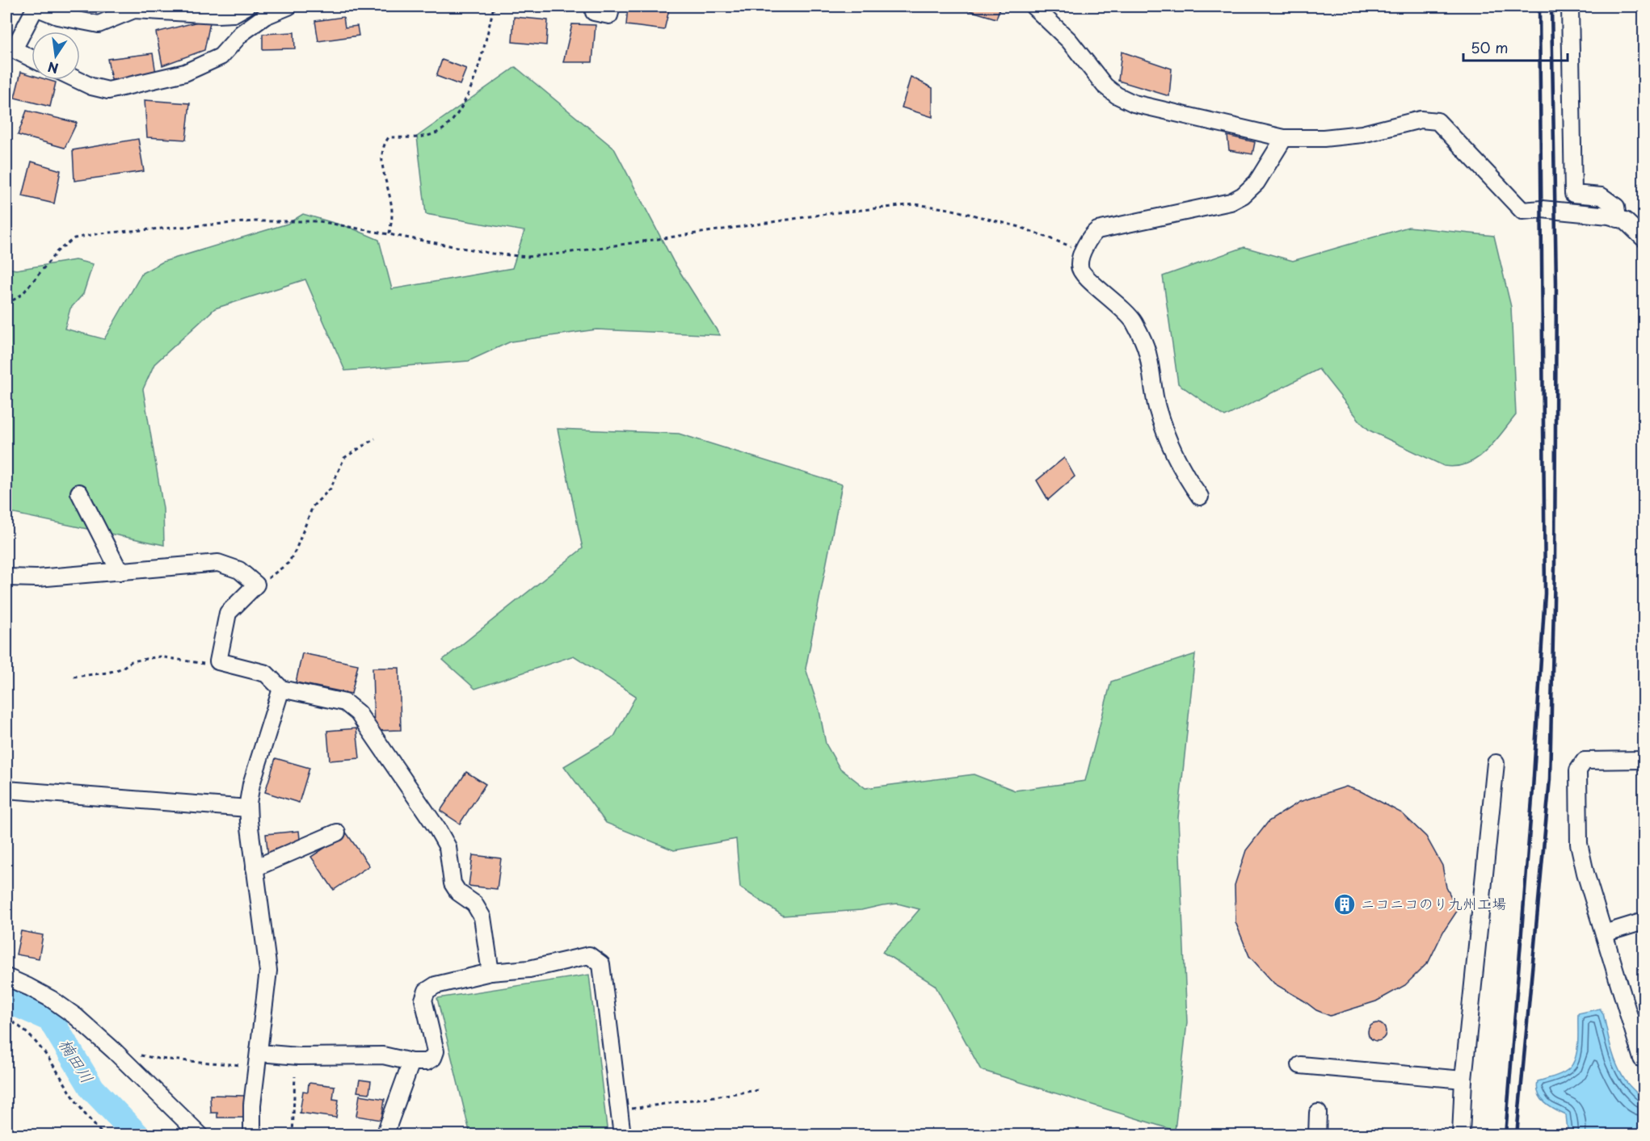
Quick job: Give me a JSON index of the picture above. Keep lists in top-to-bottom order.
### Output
{
  "water": ["楠田川"],
  "places": {
    "building": ["ニコニコのり九州工場"]
  },
  "scale_bar": "50 m",
  "north": "bottom"
}
